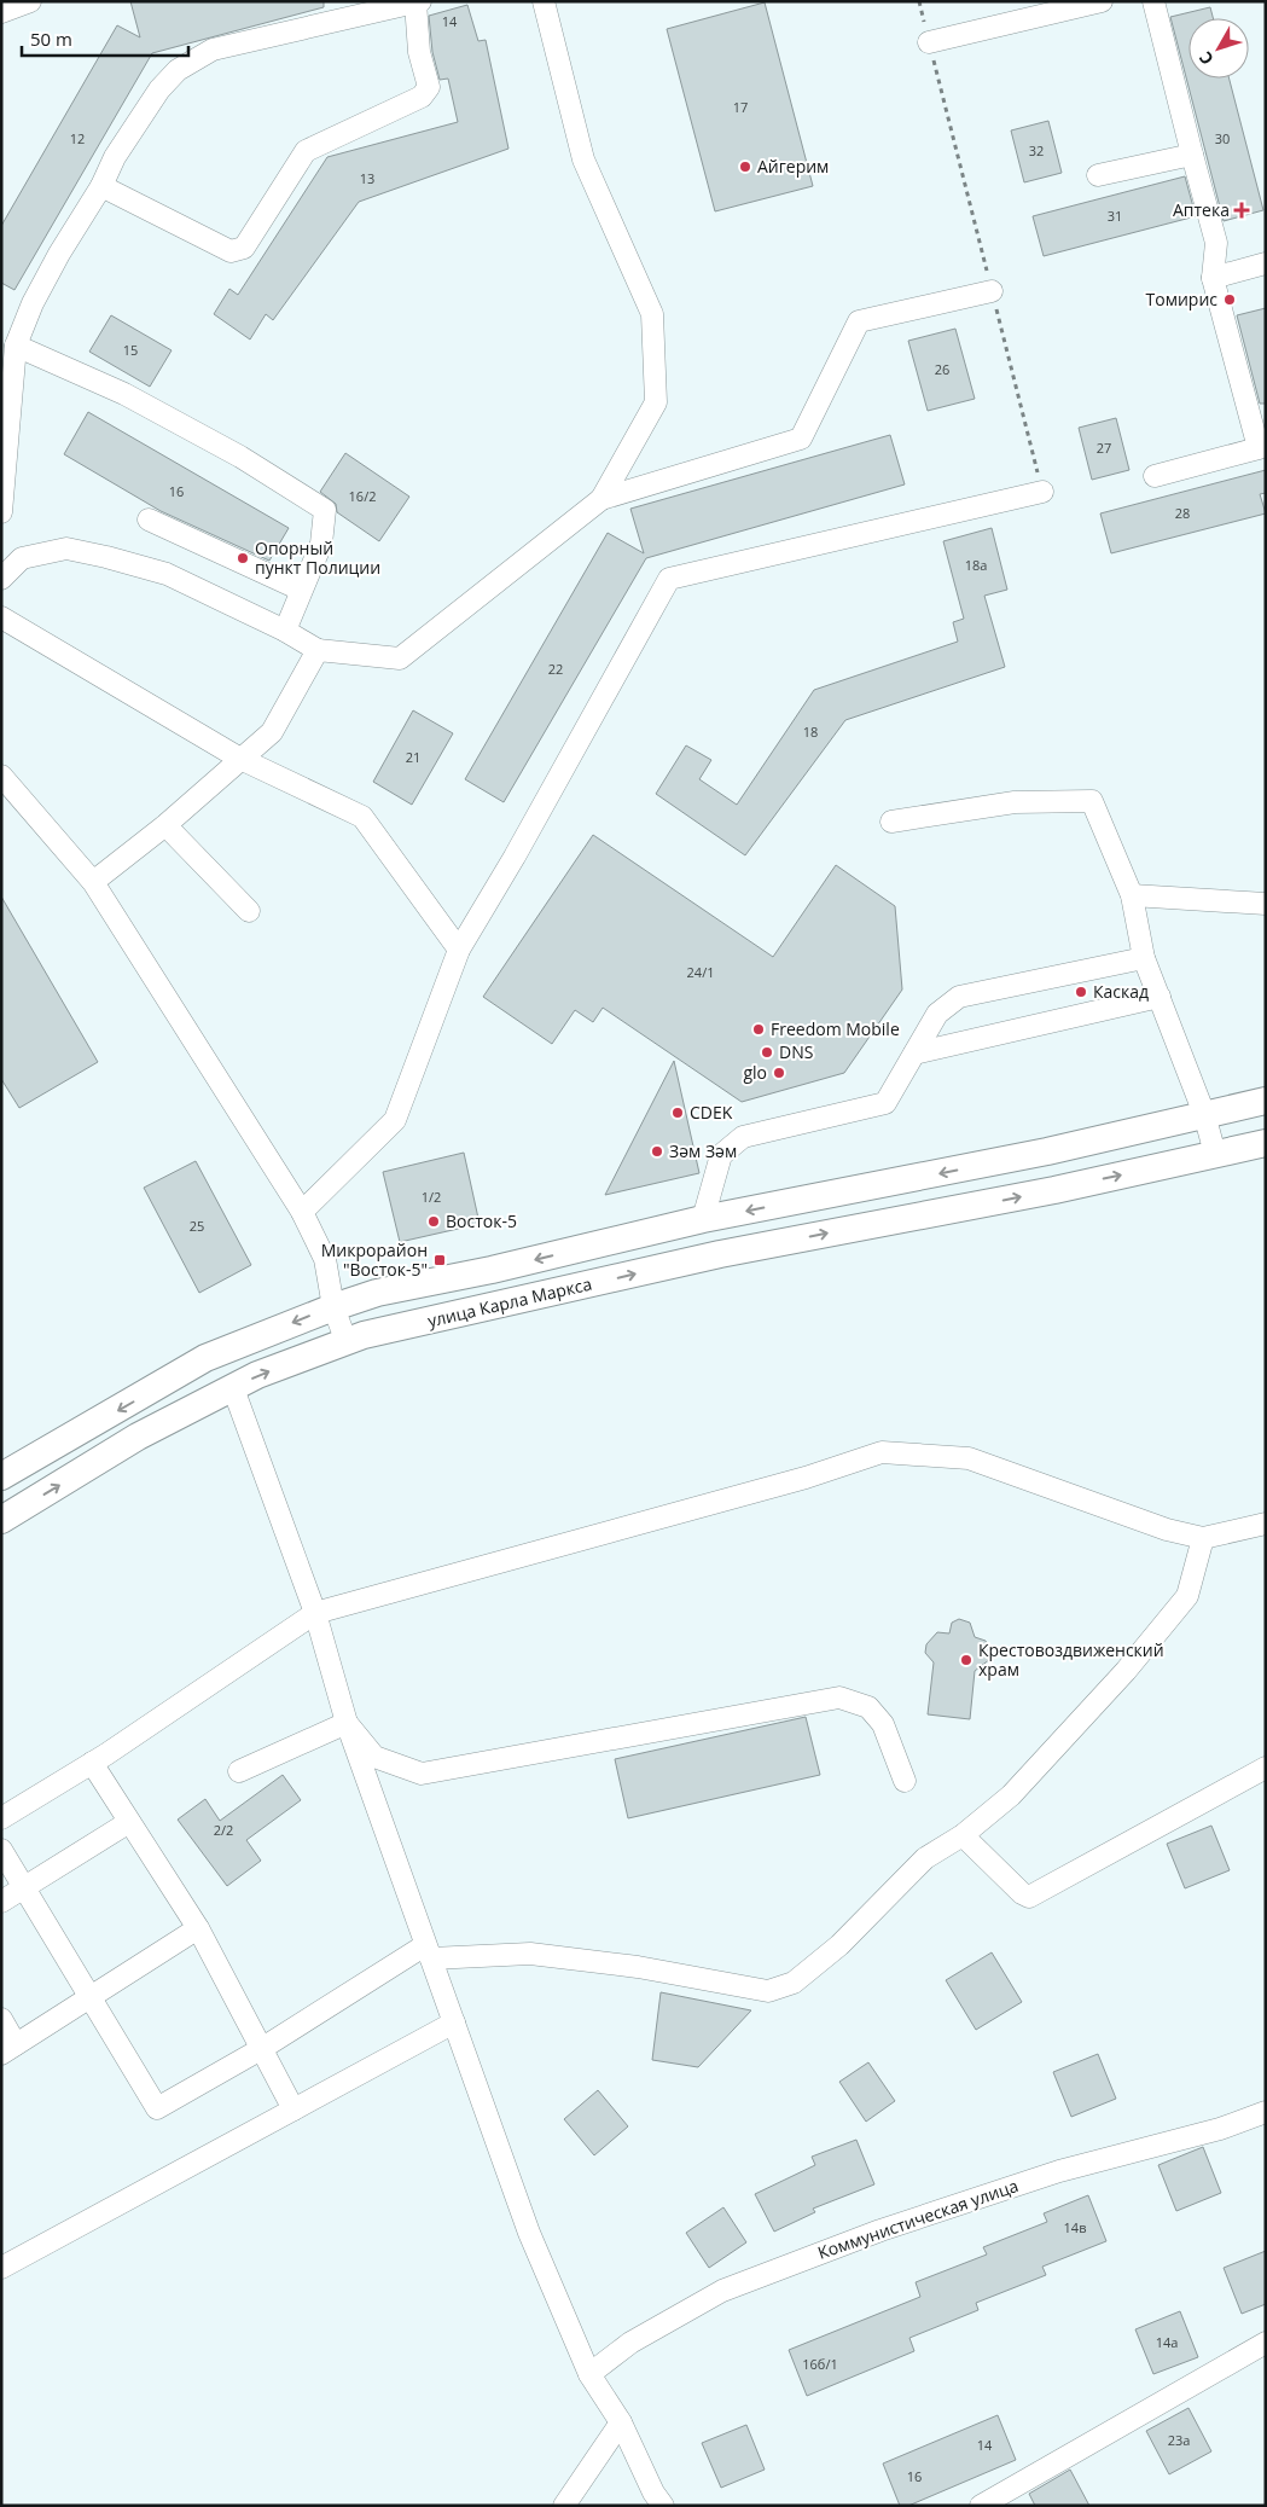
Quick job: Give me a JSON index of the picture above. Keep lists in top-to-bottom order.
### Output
{
  "streets": {
    "main road": ["улица Карла Маркса"],
    "street": ["Коммунистическая улица"]
  },
  "places": {
    "other": [
      "Айгерим",
      "Томирис",
      "Опорный пункт Полиции",
      "Каскад",
      "Freedom Mobile",
      "DNS",
      "glo",
      "CDEK",
      "Зәм Зәм",
      "Восток-5",
      "Крестовоздвиженский храм"
    ],
    "health": ["Аптека"],
    "transit": ["Микрорайон \"Восток-5\""]
  },
  "house_numbers": [
    "14",
    "17",
    "12",
    "30",
    "32",
    "13",
    "31",
    "15",
    "26",
    "27",
    "16",
    "16/2",
    "28",
    "18а",
    "22",
    "18",
    "21",
    "24/1",
    "1/2",
    "25",
    "2/2",
    "14в",
    "14а",
    "16б/1",
    "23а",
    "14",
    "16"
  ],
  "scale_bar": "50 m",
  "north": "bottom left"
}
